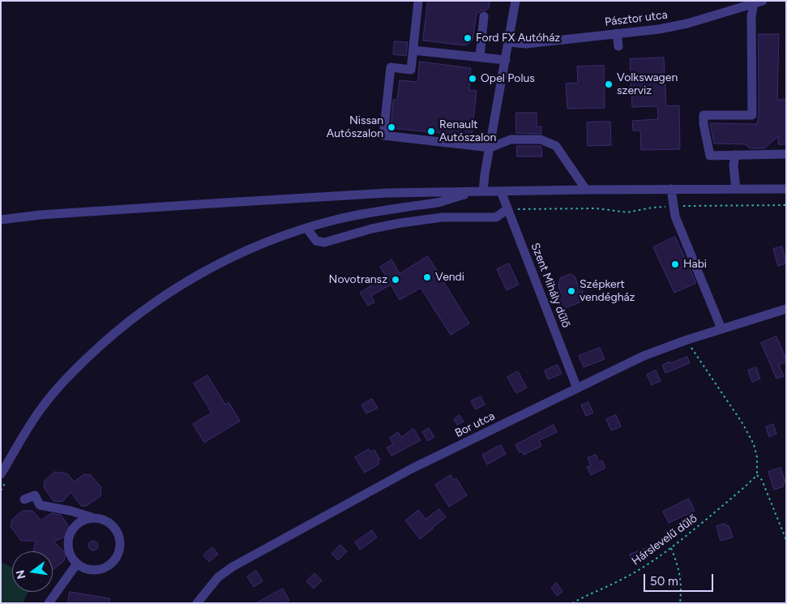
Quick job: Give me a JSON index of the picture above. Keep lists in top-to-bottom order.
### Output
{
  "streets": {
    "street": ["Pásztor utca", "Szent Mihály dűlő", "Bor utca"],
    "path": ["Hárslevelű dűlő"]
  },
  "crossings": [
    ["Szent Mihály dűlő", "Bor utca"]
  ],
  "places": [
    "Ford FX Autóház",
    "Opel Polus",
    "Volkswagen szerviz",
    "Nissan Autószalon",
    "Renault Autószalon",
    "Habi",
    "Vendi",
    "Novotransz",
    "Szépkert vendégház"
  ],
  "scale_bar": "50 m",
  "north": "left"
}
